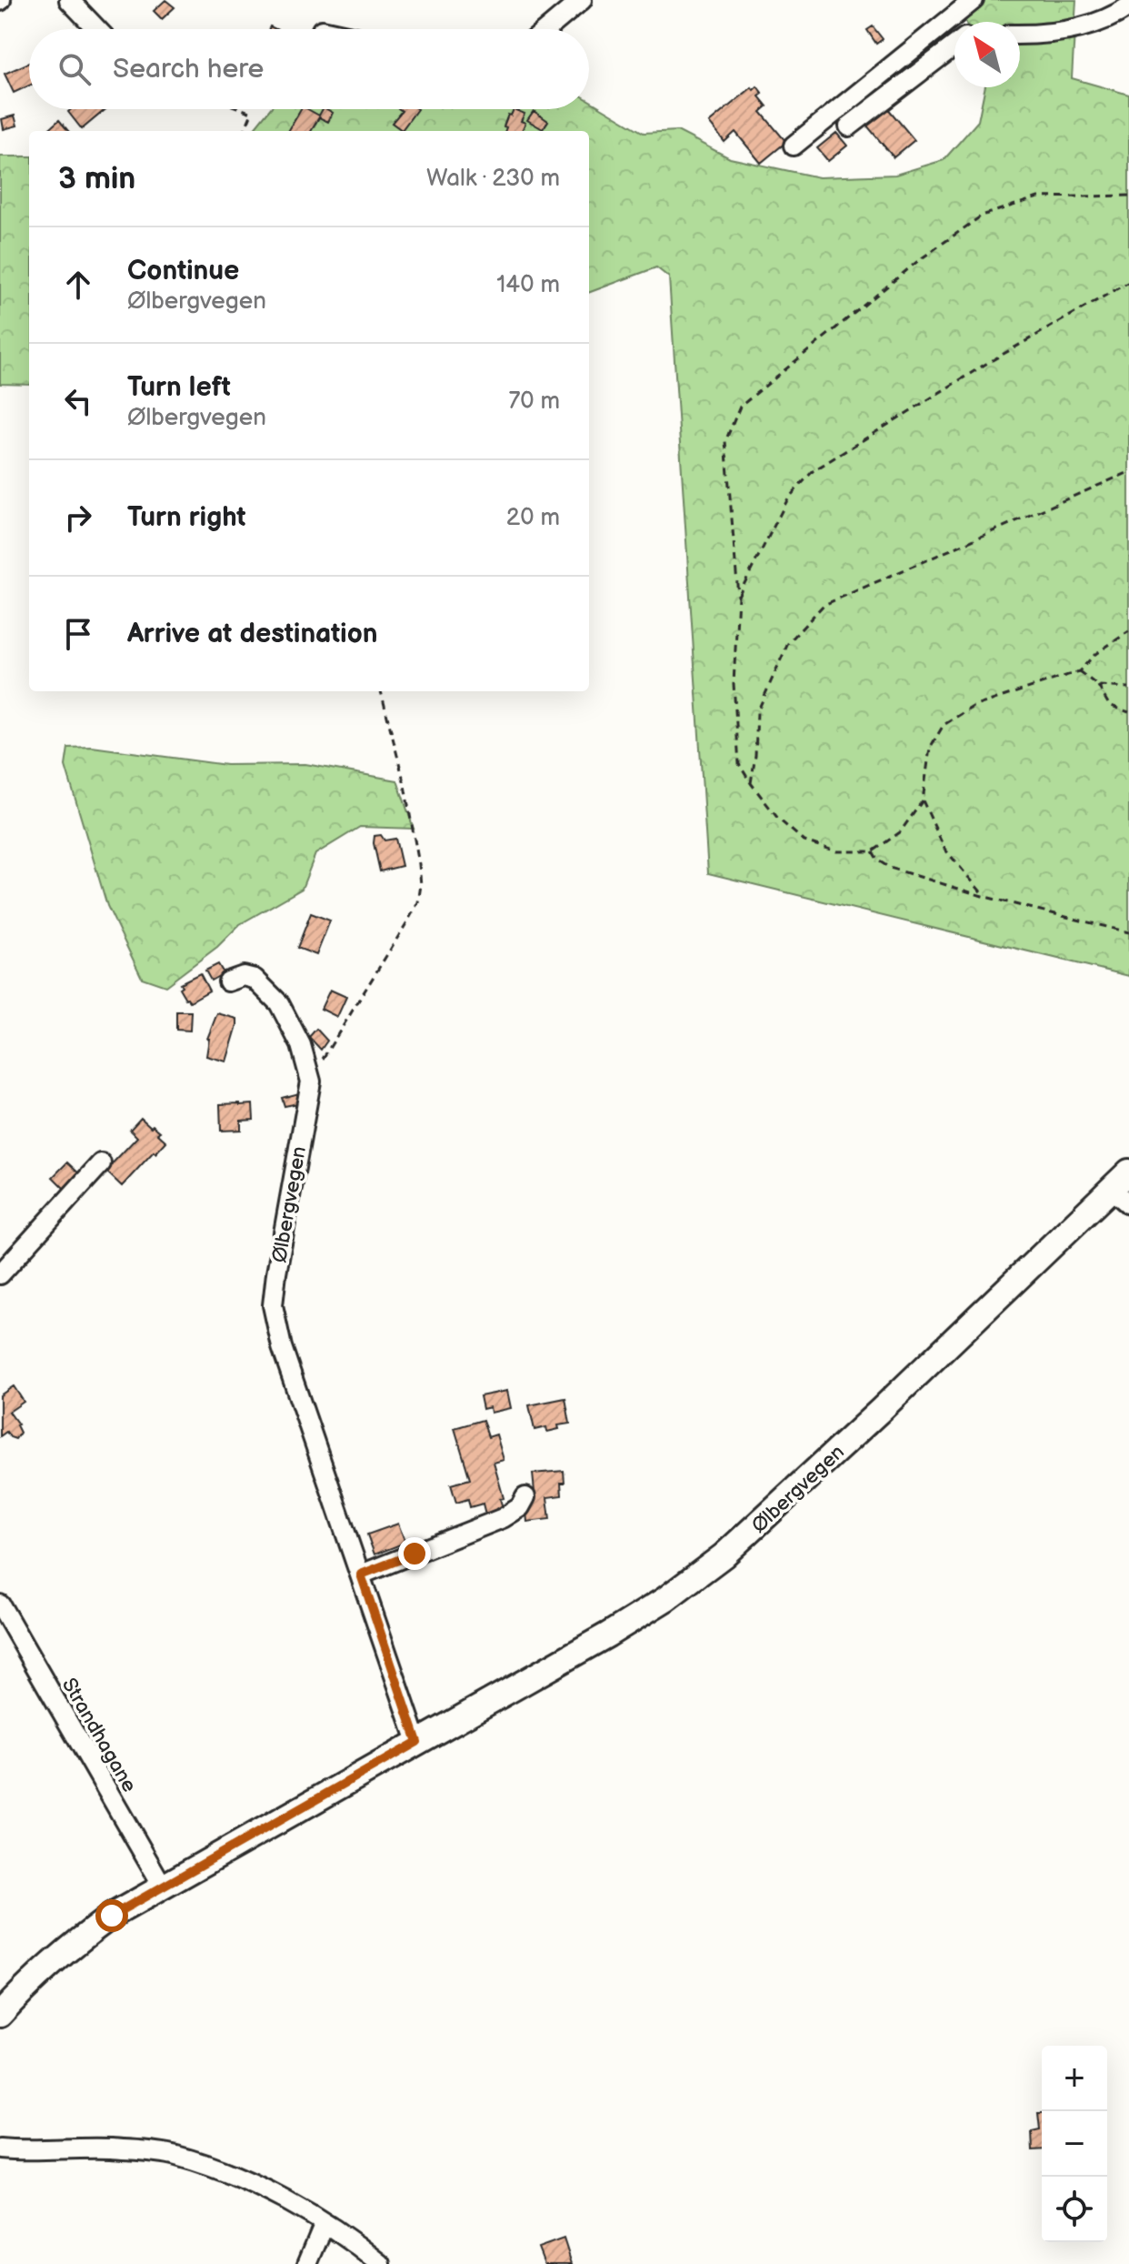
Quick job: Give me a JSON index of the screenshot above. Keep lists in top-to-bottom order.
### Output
{
  "streets": {
    "main road": ["Ølbergvegen"],
    "street": ["Strandhagane"]
  },
  "crossings": [
    ["Ølbergvegen", "Strandhagane"]
  ],
  "north": "top left",
  "page": {
    "search": "Search here",
    "heading": ["3 min", "Walk · 230 m"],
    "list": [
      ["Continue", "Ølbergvegen", "140 m"],
      ["Turn left", "Ølbergvegen", "70 m"],
      ["Turn right", "20 m"],
      "Arrive at destination"
    ],
    "map_buttons": ["+", "−"]
  }
}
